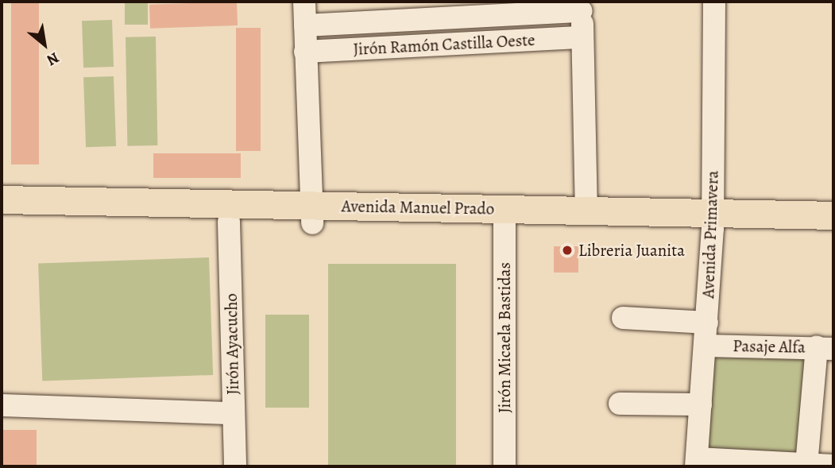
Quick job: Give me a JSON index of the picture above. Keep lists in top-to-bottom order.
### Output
{
  "streets": {
    "main road": ["Avenida Manuel Prado"],
    "street": [
      "Jirón Ramón Castilla Oeste",
      "Avenida Primavera",
      "Jirón Micaela Bastidas",
      "Jirón Ayacucho",
      "Pasaje Alfa"
    ]
  },
  "crossings": [
    ["Avenida Manuel Prado", "Avenida Primavera"],
    ["Avenida Manuel Prado", "Jirón Micaela Bastidas"],
    ["Avenida Manuel Prado", "Jirón Ayacucho"],
    ["Avenida Primavera", "Pasaje Alfa"]
  ],
  "places": ["Libreria Juanita"],
  "north": "bottom right"
}
